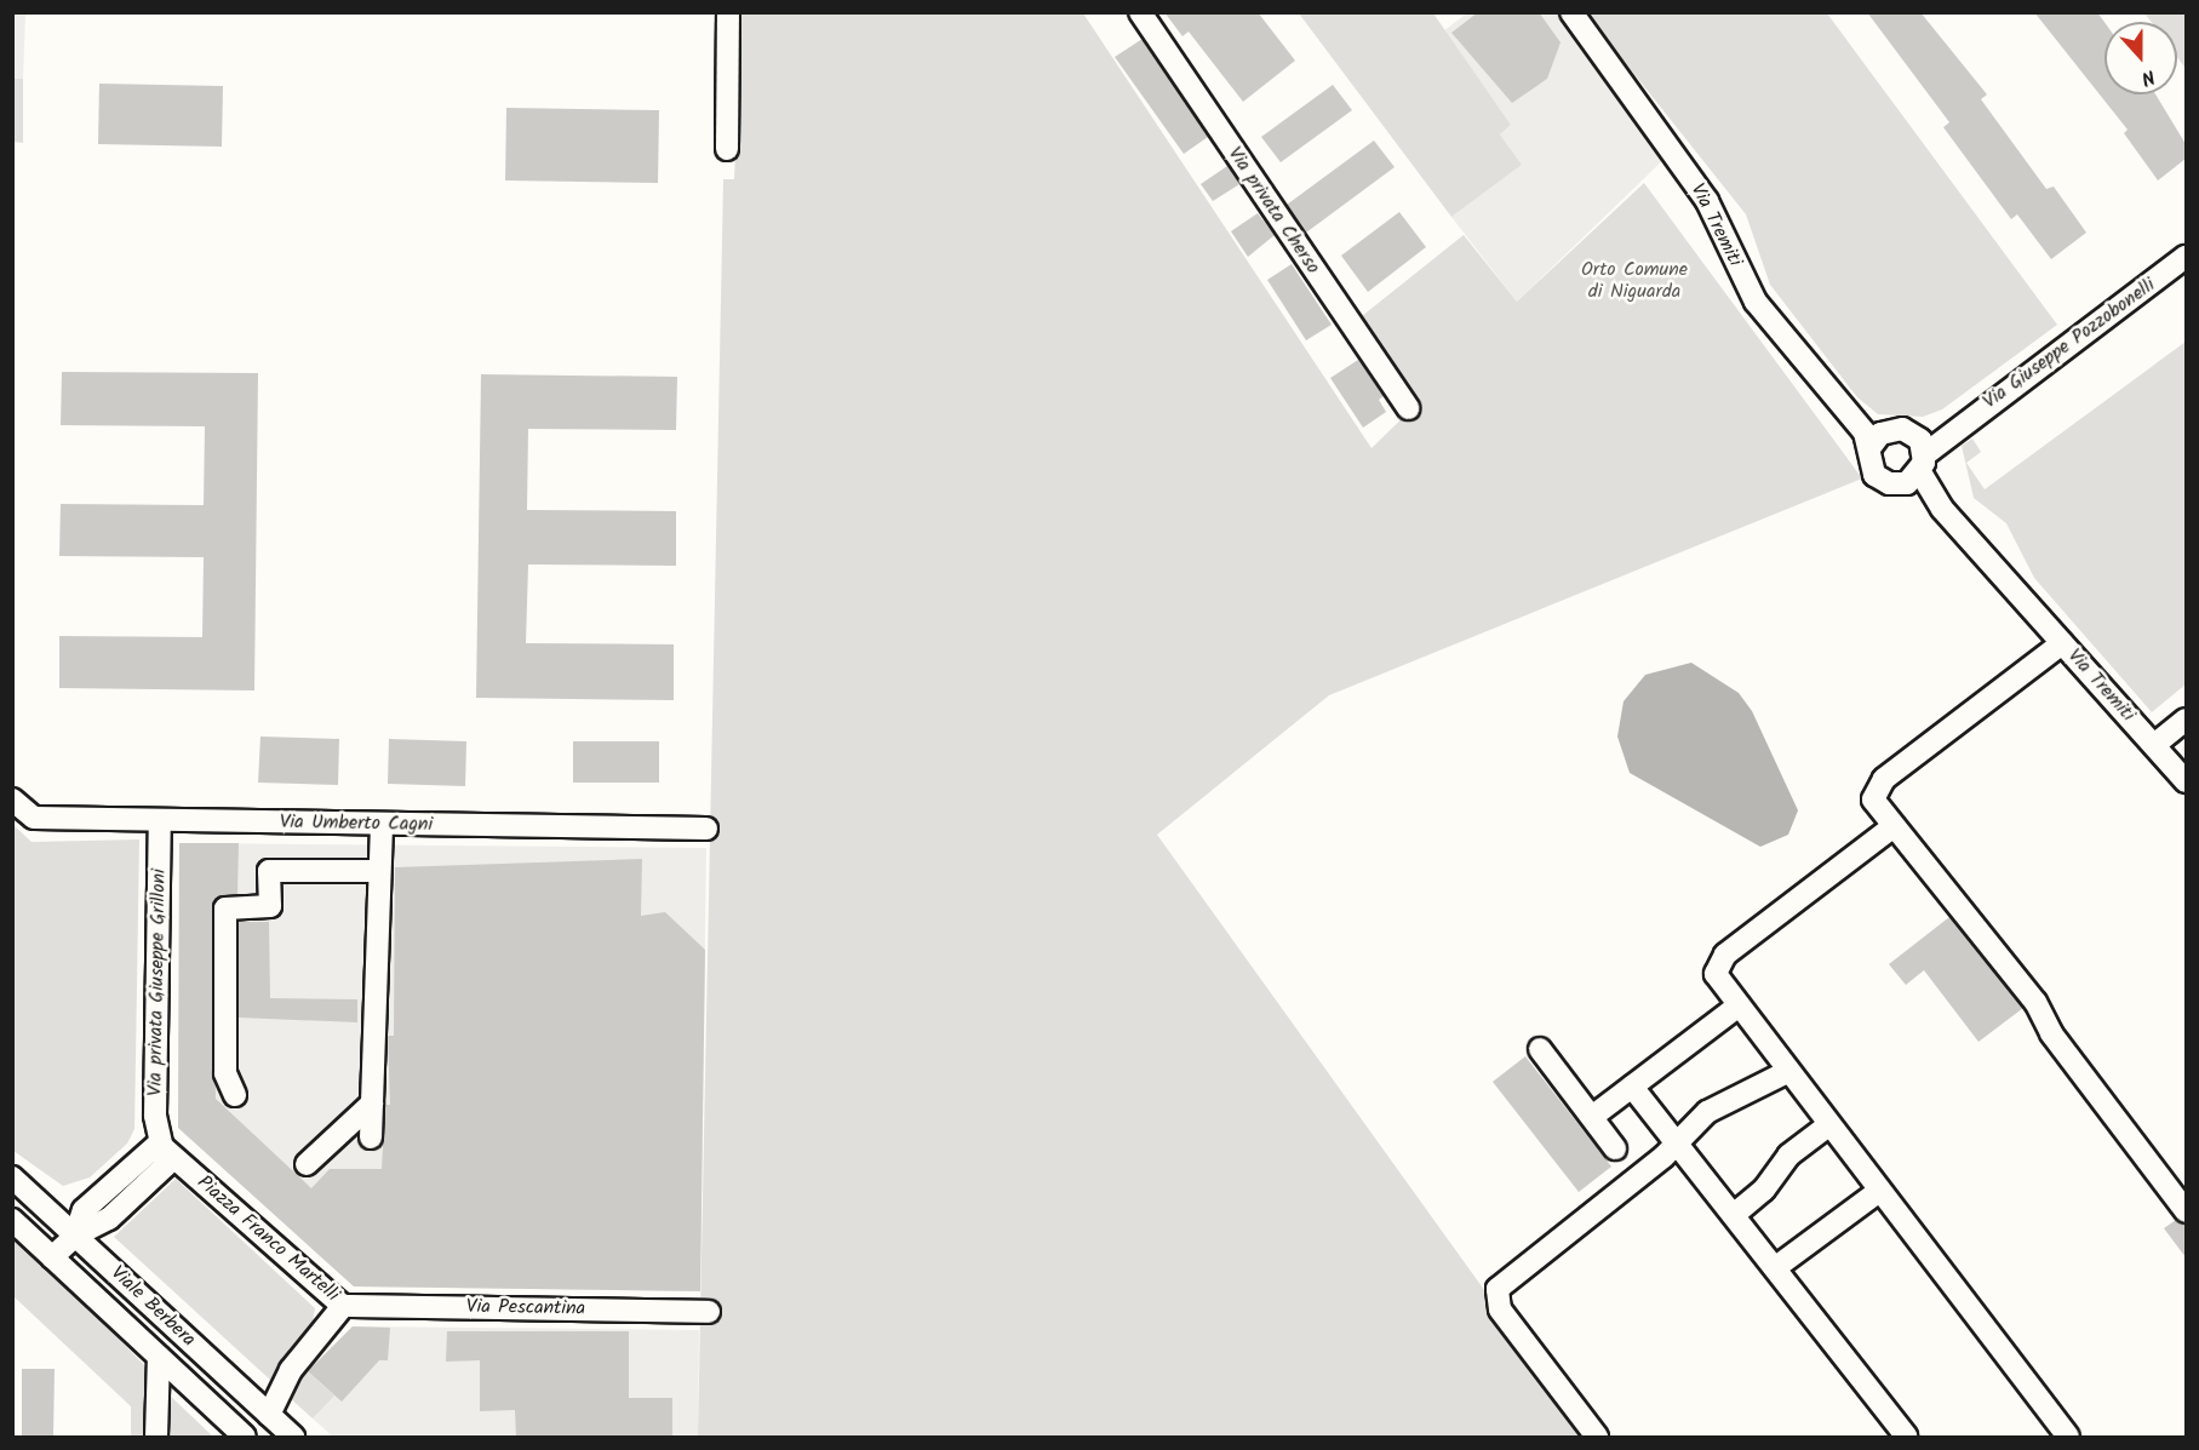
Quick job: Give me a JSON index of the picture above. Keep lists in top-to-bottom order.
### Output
{
  "streets": {
    "street": [
      "Via privata Cherso",
      "Via Tremiti",
      "Via Giuseppe Pozzobonelli",
      "Via Umberto Cagni",
      "Via privata Giuseppe Grilloni",
      "Piazza Franco Martelli",
      "Viale Berbera",
      "Via Pescantina"
    ]
  },
  "crossings": [
    ["Via Tremiti", "Via Giuseppe Pozzobonelli"],
    ["Via Umberto Cagni", "Via privata Giuseppe Grilloni"],
    ["Via privata Giuseppe Grilloni", "Piazza Franco Martelli"],
    ["Piazza Franco Martelli", "Viale Berbera"],
    ["Piazza Franco Martelli", "Via Pescantina"]
  ],
  "parks": ["Orto Comune di Niguarda"],
  "north": "bottom"
}
